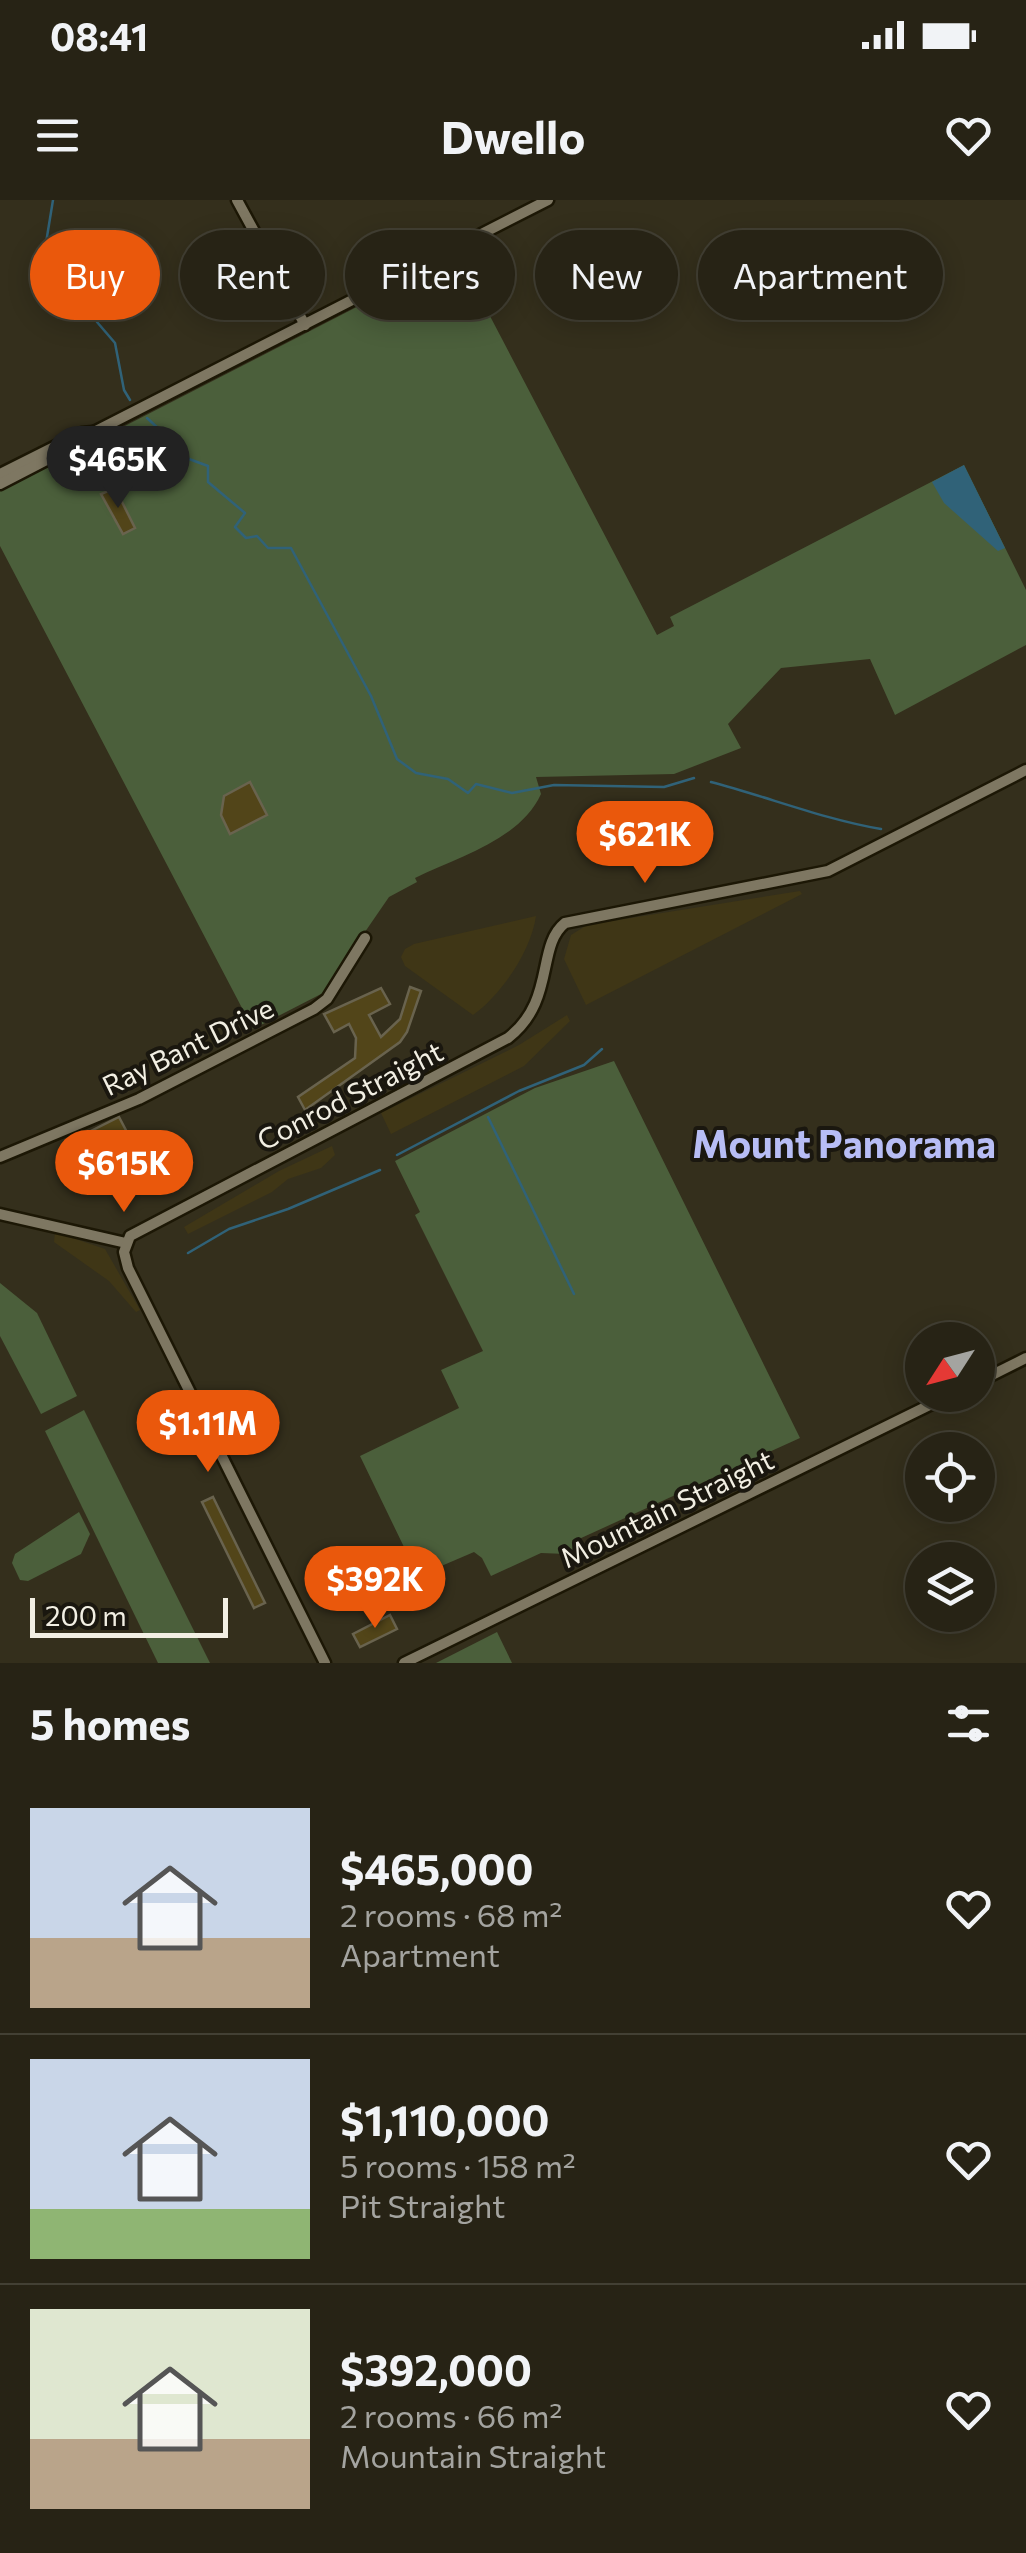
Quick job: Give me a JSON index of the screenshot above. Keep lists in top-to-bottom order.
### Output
{
  "streets": {
    "street": ["Ray Bant Drive", "Conrod Straight", "Mountain Straight"]
  },
  "districts": ["Mount Panorama"],
  "scale_bar": "200 m",
  "north": "bottom left",
  "page": {
    "status": "08:41",
    "header": "Dwello",
    "chip": [
      "Buy",
      "Rent",
      "Filters",
      "New",
      "Apartment"
    ],
    "price": [
      "$465K",
      "$621K",
      "$615K",
      "$1.11M",
      "$392K"
    ],
    "scale": "200 m",
    "heading": "5 homes",
    "list": [
      {
        "name": "$465,000",
        "note": "2 rooms · 68 m² · Apartment"
      },
      {
        "name": "$1,110,000",
        "note": "5 rooms · 158 m² · Pit Straight"
      },
      {
        "name": "$392,000",
        "note": "2 rooms · 66 m² · Mountain Straight"
      }
    ]
  }
}
